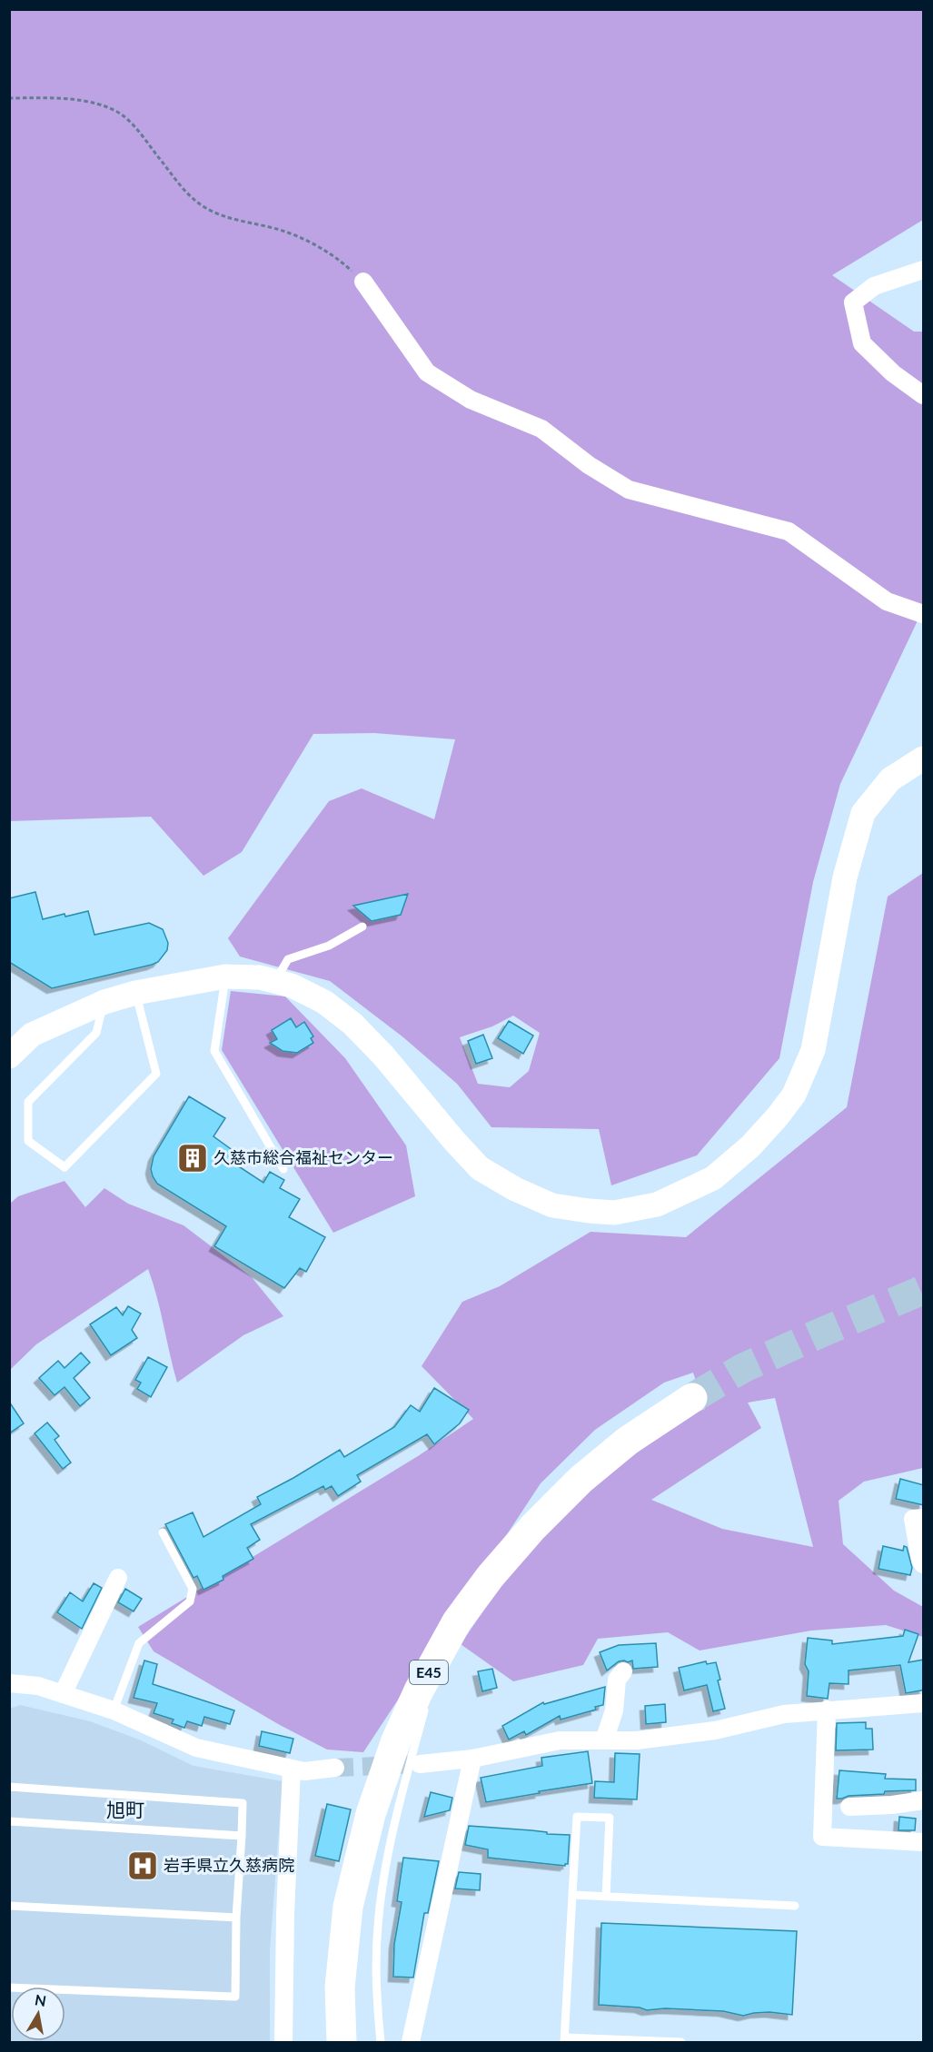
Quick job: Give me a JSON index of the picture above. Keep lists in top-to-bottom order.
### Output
{
  "streets": {
    "highway": ["E45"]
  },
  "districts": ["旭町"],
  "places": {
    "building": ["久慈市総合福祉センター"],
    "hospital": ["岩手県立久慈病院"]
  },
  "north": "top"
}
